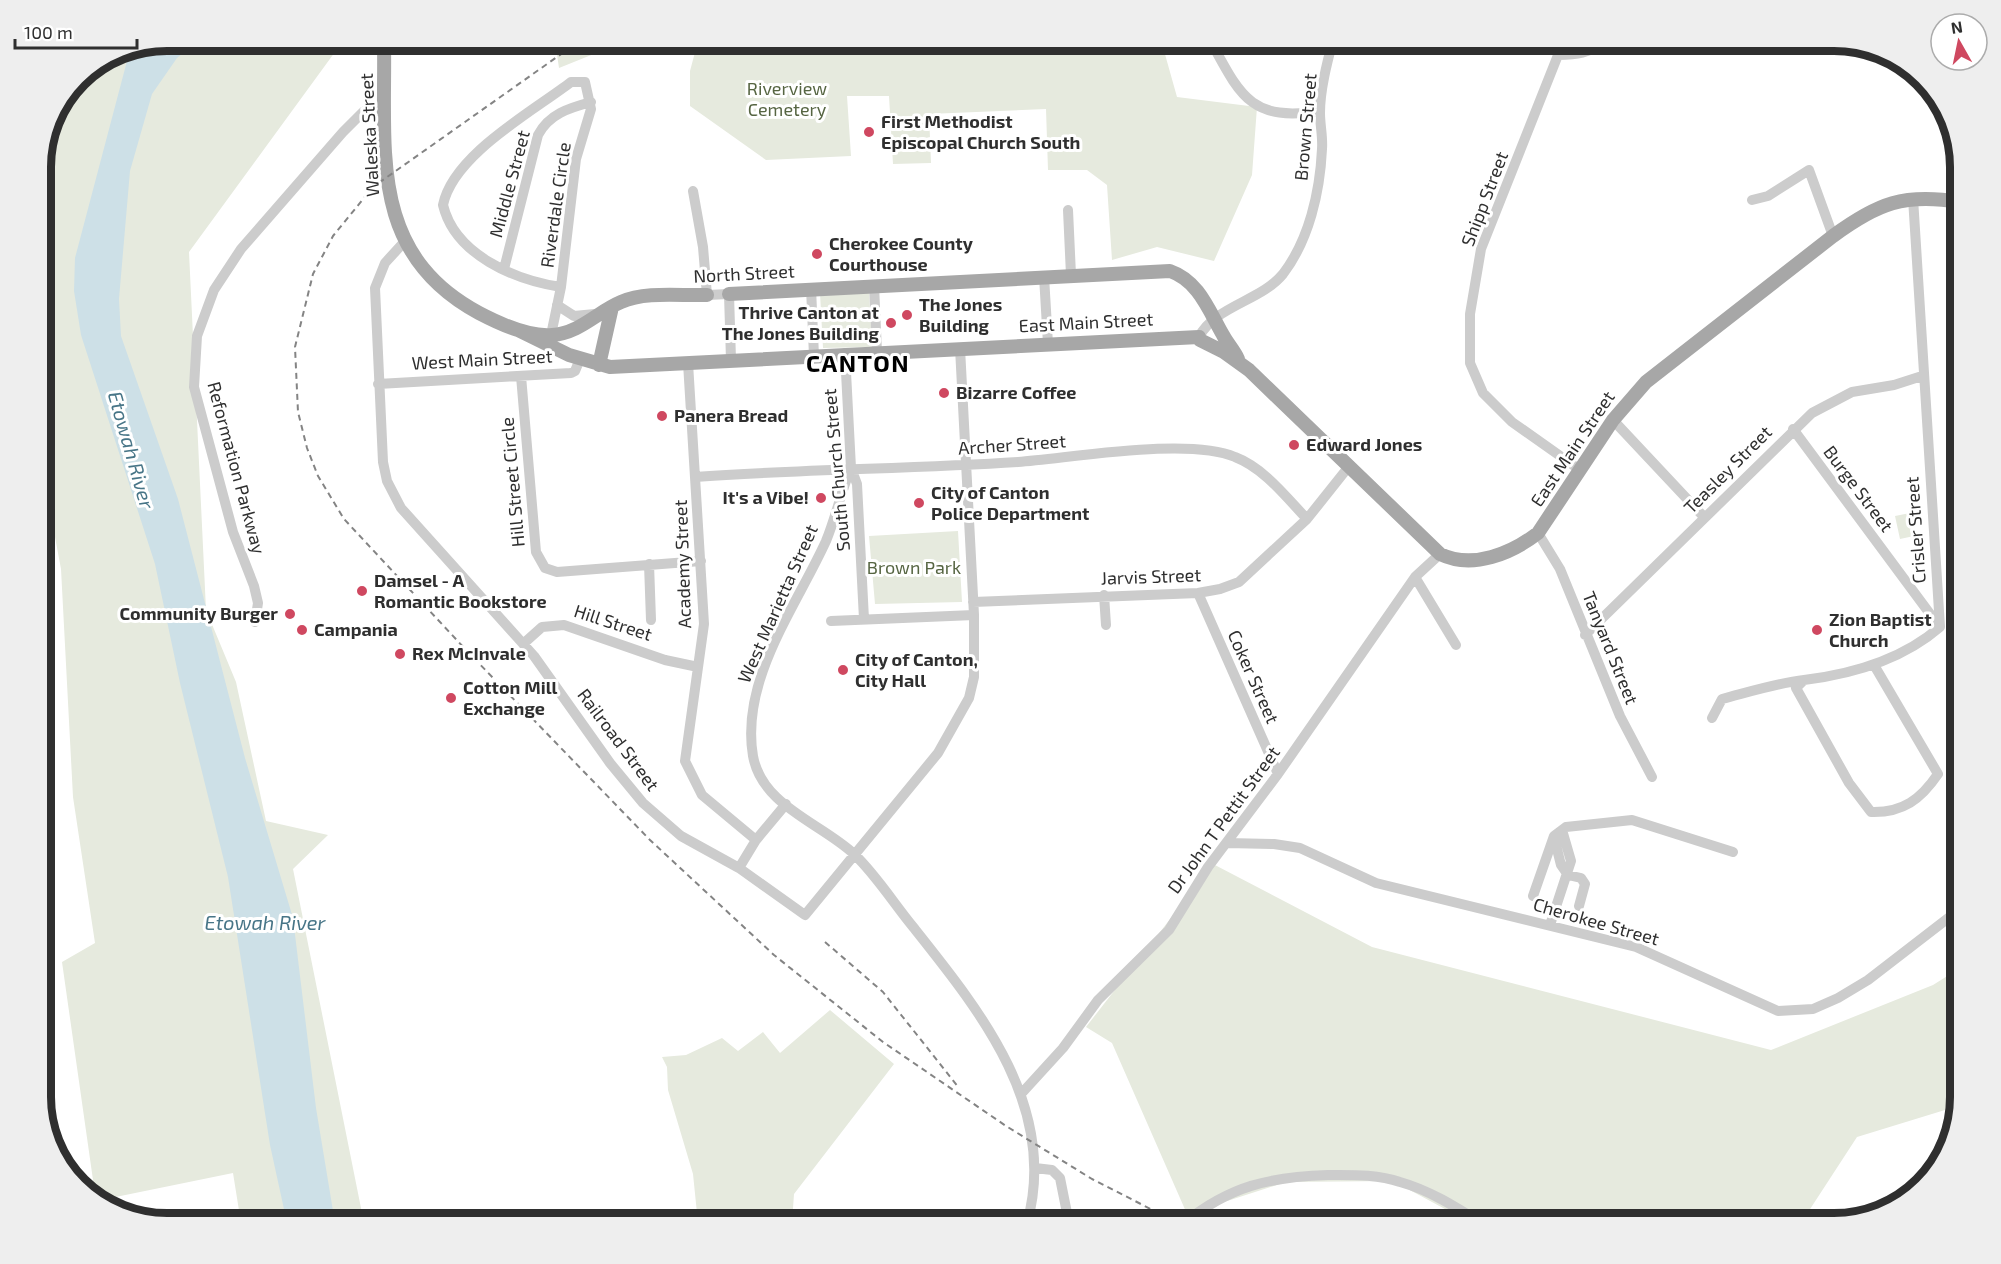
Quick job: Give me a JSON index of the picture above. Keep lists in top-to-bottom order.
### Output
{
  "streets": {
    "main road": [
      "Waleska Street",
      "North Street",
      "East Main Street",
      "West Main Street"
    ],
    "street": [
      "Brown Street",
      "Middle Street",
      "Shipp Street",
      "Riverdale Circle",
      "Archer Street",
      "Reformation Parkway",
      "South Church Street",
      "Teasley Street",
      "Hill Street Circle",
      "Burge Street",
      "Crisler Street",
      "Academy Street",
      "Jarvis Street",
      "West Marietta Street",
      "Hill Street",
      "Tanyard Street",
      "Coker Street",
      "Railroad Street",
      "Dr John T Pettit Street",
      "Cherokee Street"
    ]
  },
  "crossings": [
    ["Brown Street", "North Street"],
    ["Waleska Street", "North Street"],
    ["Waleska Street", "West Main Street"],
    ["Waleska Street", "Reformation Parkway"],
    ["Waleska Street", "Railroad Street"],
    ["Middle Street", "Riverdale Circle"],
    ["Shipp Street", "East Main Street"],
    ["East Main Street", "West Main Street"],
    ["East Main Street", "South Church Street"],
    ["East Main Street", "Crisler Street"],
    ["East Main Street", "Academy Street"],
    ["East Main Street", "Tanyard Street"],
    ["East Main Street", "Dr John T Pettit Street"],
    ["West Main Street", "Hill Street Circle"],
    ["West Main Street", "Academy Street"],
    ["West Main Street", "Railroad Street"],
    ["Archer Street", "South Church Street"],
    ["Archer Street", "Academy Street"],
    ["Archer Street", "Jarvis Street"],
    ["Archer Street", "West Marietta Street"],
    ["South Church Street", "West Marietta Street"],
    ["Teasley Street", "Burge Street"],
    ["Teasley Street", "Crisler Street"],
    ["Teasley Street", "Tanyard Street"],
    ["Hill Street Circle", "Academy Street"],
    ["Burge Street", "Crisler Street"],
    ["Academy Street", "Hill Street"],
    ["Jarvis Street", "Coker Street"],
    ["West Marietta Street", "Railroad Street"],
    ["West Marietta Street", "Dr John T Pettit Street"],
    ["Hill Street", "Railroad Street"],
    ["Coker Street", "Dr John T Pettit Street"],
    ["Dr John T Pettit Street", "Cherokee Street"]
  ],
  "districts": ["CANTON"],
  "water": ["Etowah River"],
  "parks": ["Riverview Cemetery", "Brown Park"],
  "places": [
    "First Methodist Episcopal Church South",
    "Cherokee County Courthouse",
    "The Jones Building",
    "Thrive Canton at The Jones Building",
    "Bizarre Coffee",
    "Panera Bread",
    "Edward Jones",
    "It's a Vibe!",
    "City of Canton Police Department",
    "Damsel - A Romantic Bookstore",
    "Community Burger",
    "Campania",
    "Zion Baptist Church",
    "Rex McInvale",
    "City of Canton, City Hall",
    "Cotton Mill Exchange"
  ],
  "scale_bar": "100 m",
  "north": "top"
}
